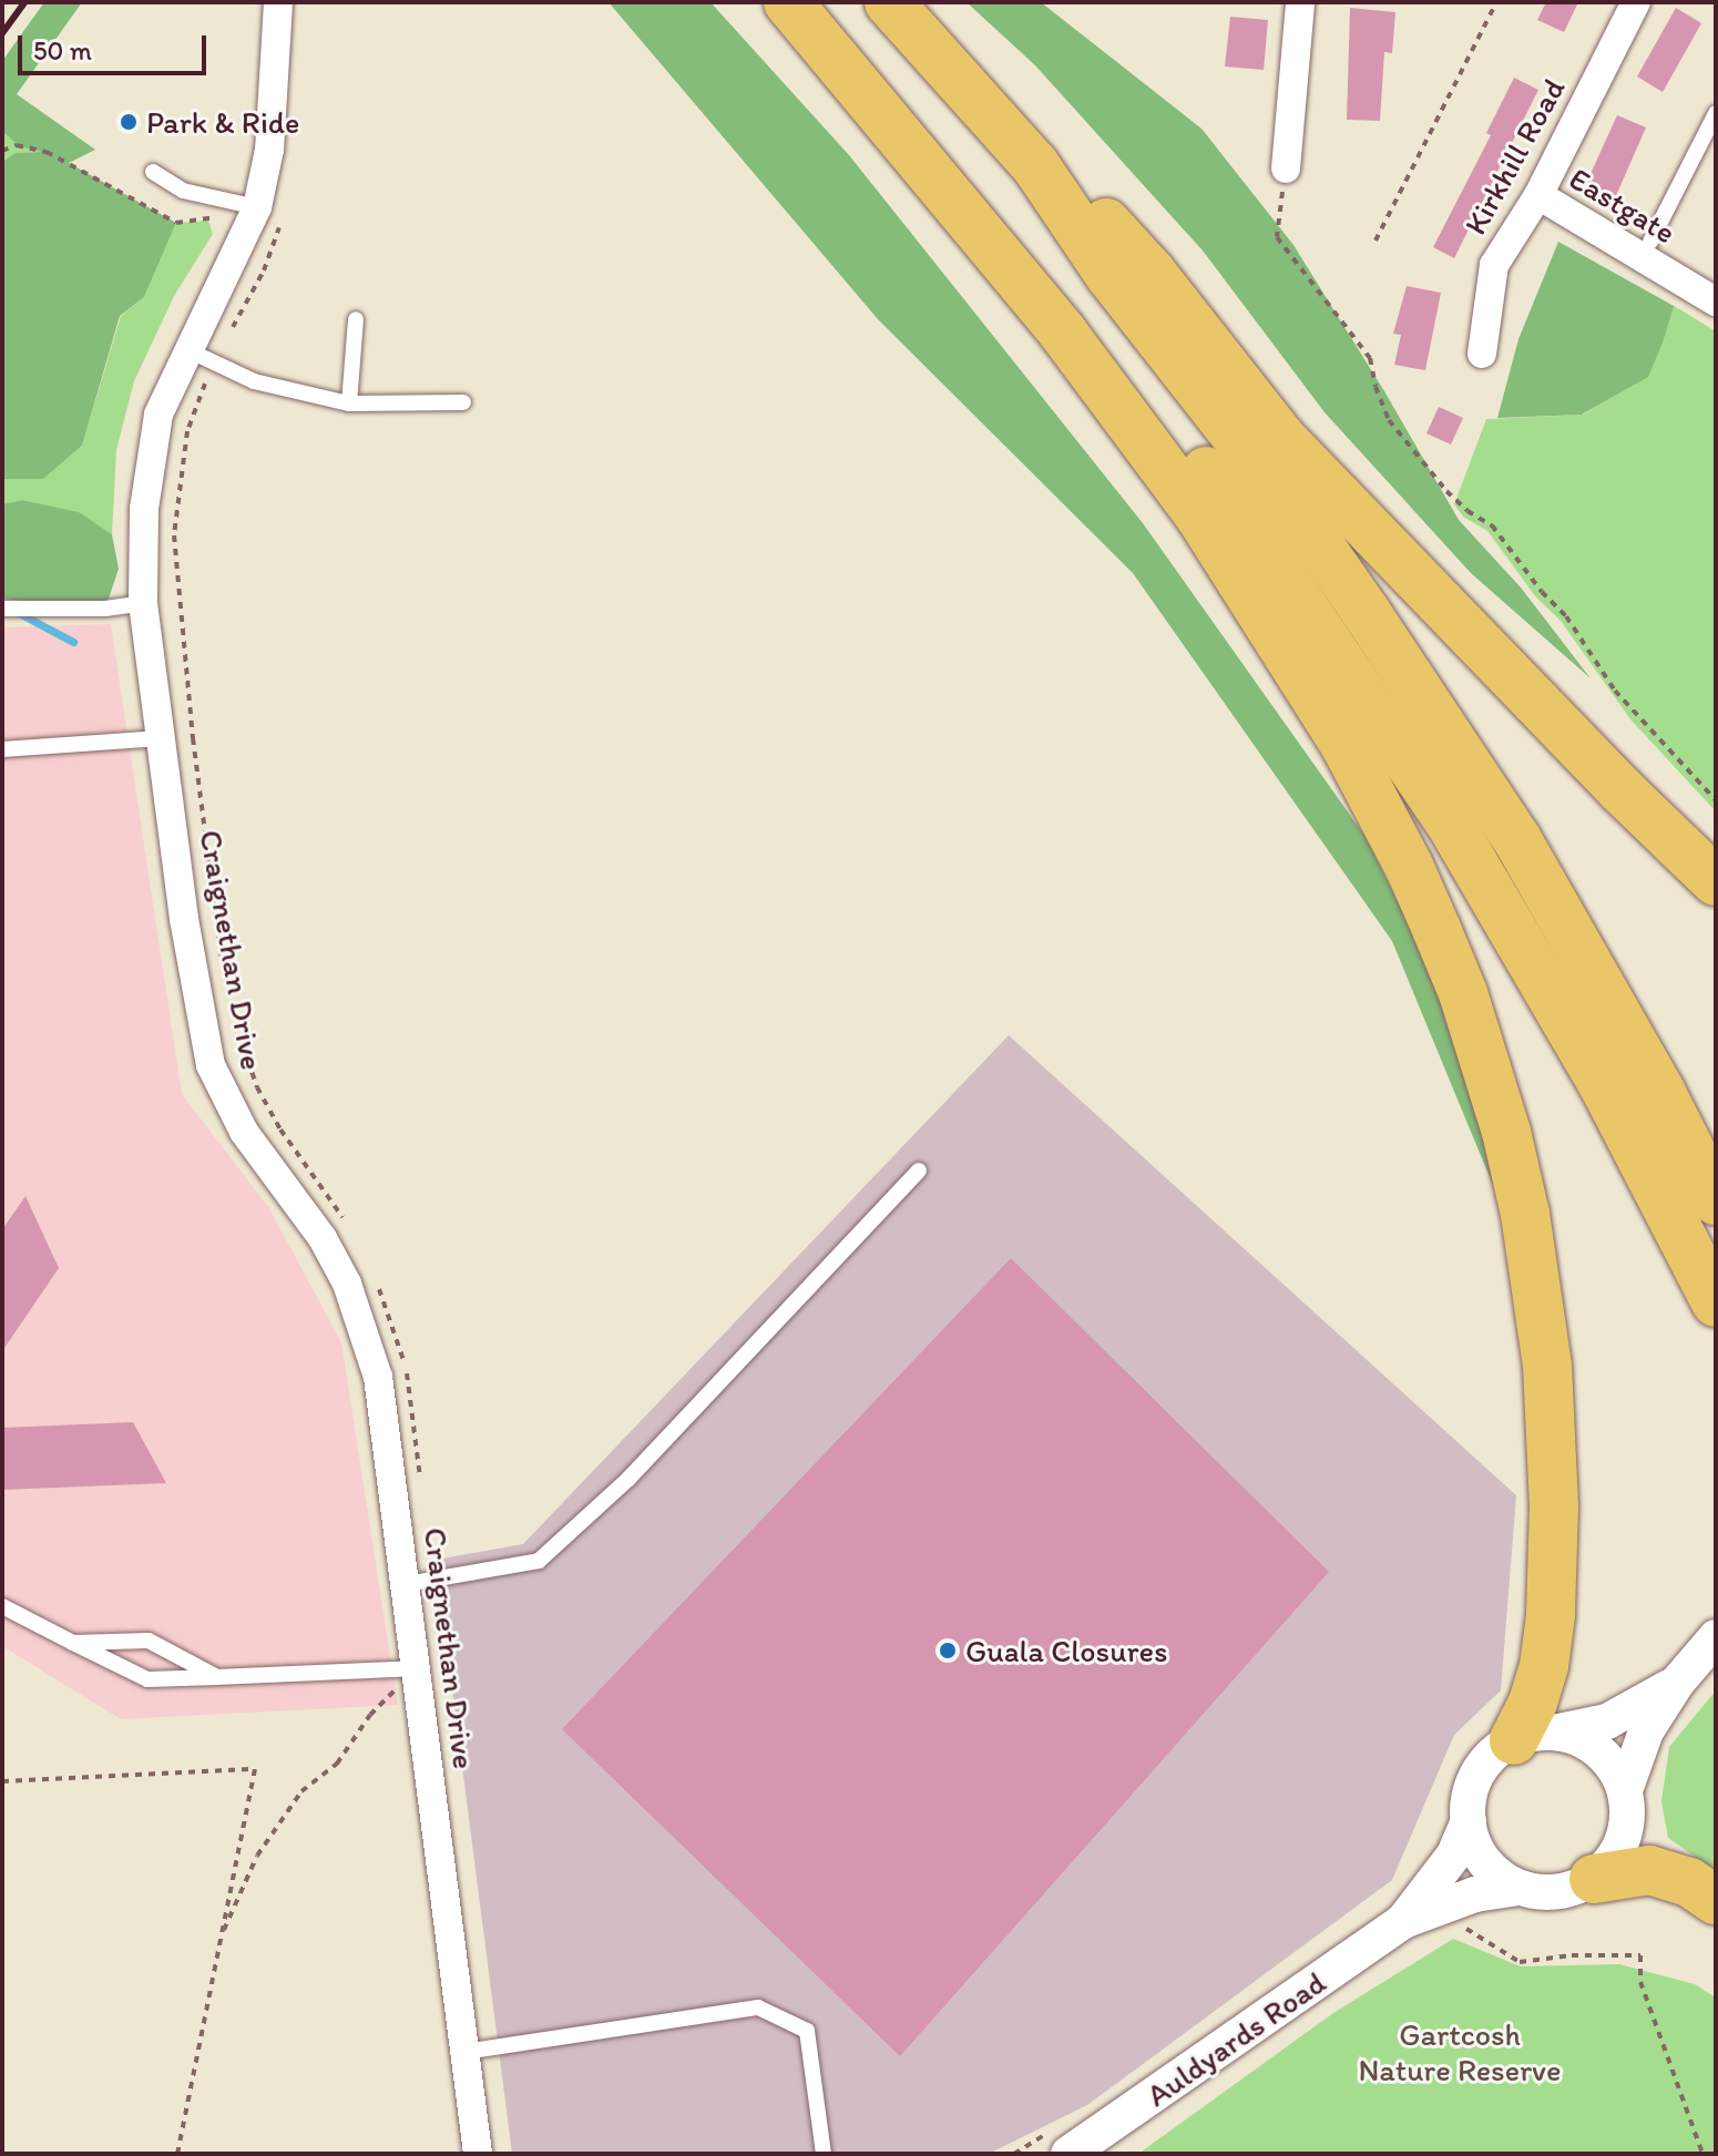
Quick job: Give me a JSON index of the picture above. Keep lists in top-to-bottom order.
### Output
{
  "streets": {
    "street": [
      "Kirkhill Road",
      "Eastgate",
      "Craignethan Drive",
      "Auldyards Road"
    ]
  },
  "crossings": [
    ["Kirkhill Road", "Eastgate"]
  ],
  "parks": ["Gartcosh Nature Reserve"],
  "places": ["Park & Ride", "Guala Closures"],
  "scale_bar": "50 m"
}
